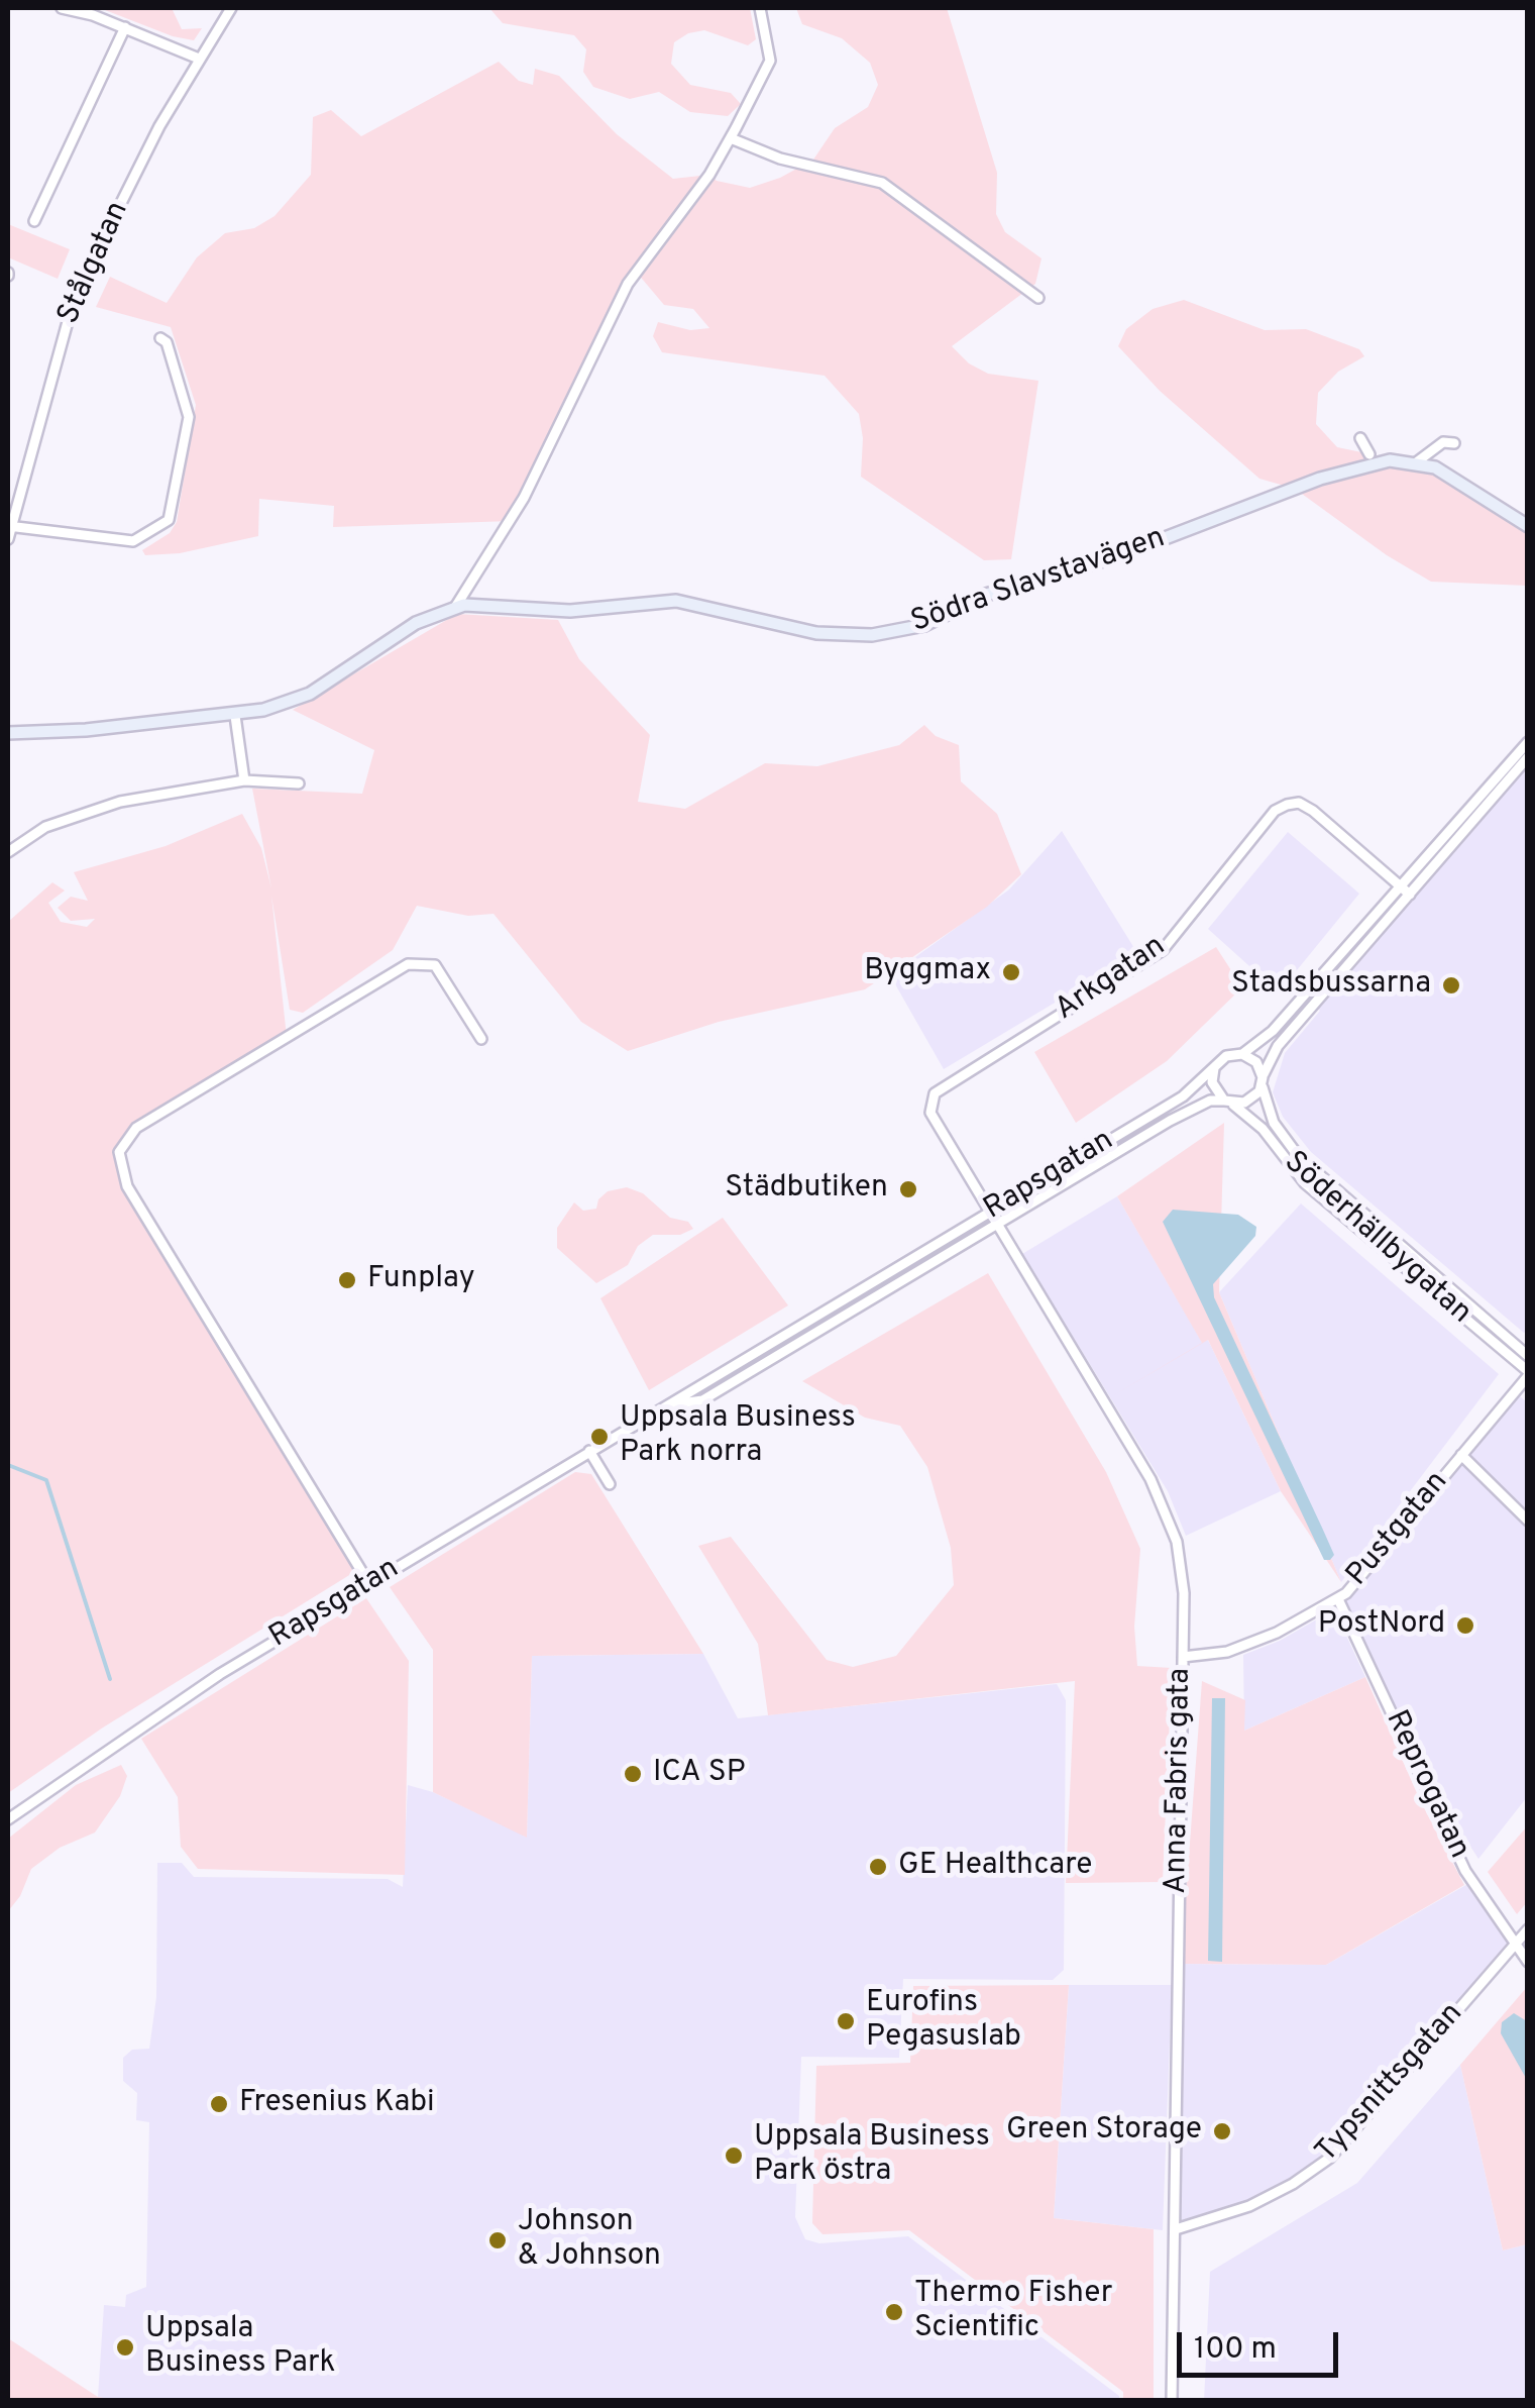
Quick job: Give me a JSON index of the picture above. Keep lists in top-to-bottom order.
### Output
{
  "streets": {
    "street": [
      "Stålgatan",
      "Södra Slavstavägen",
      "Arkgatan",
      "Rapsgatan",
      "Söderhällbygatan",
      "Pustgatan",
      "Anna Fabris gata",
      "Reprogatan",
      "Typsnittsgatan"
    ]
  },
  "crossings": [
    ["Arkgatan", "Rapsgatan"],
    ["Arkgatan", "Anna Fabris gata"],
    ["Rapsgatan", "Söderhällbygatan"],
    ["Rapsgatan", "Anna Fabris gata"],
    ["Söderhällbygatan", "Pustgatan"],
    ["Pustgatan", "Anna Fabris gata"],
    ["Pustgatan", "Reprogatan"],
    ["Anna Fabris gata", "Typsnittsgatan"],
    ["Reprogatan", "Typsnittsgatan"]
  ],
  "places": [
    "Byggmax",
    "Stadsbussarna",
    "Städbutiken",
    "Funplay",
    "Uppsala Business Park norra",
    "PostNord",
    "ICA SP",
    "GE Healthcare",
    "Eurofins Pegasuslab",
    "Fresenius Kabi",
    "Green Storage",
    "Uppsala Business Park östra",
    "Johnson & Johnson",
    "Thermo Fisher Scientific",
    "Uppsala Business Park"
  ],
  "scale_bar": "100 m"
}
